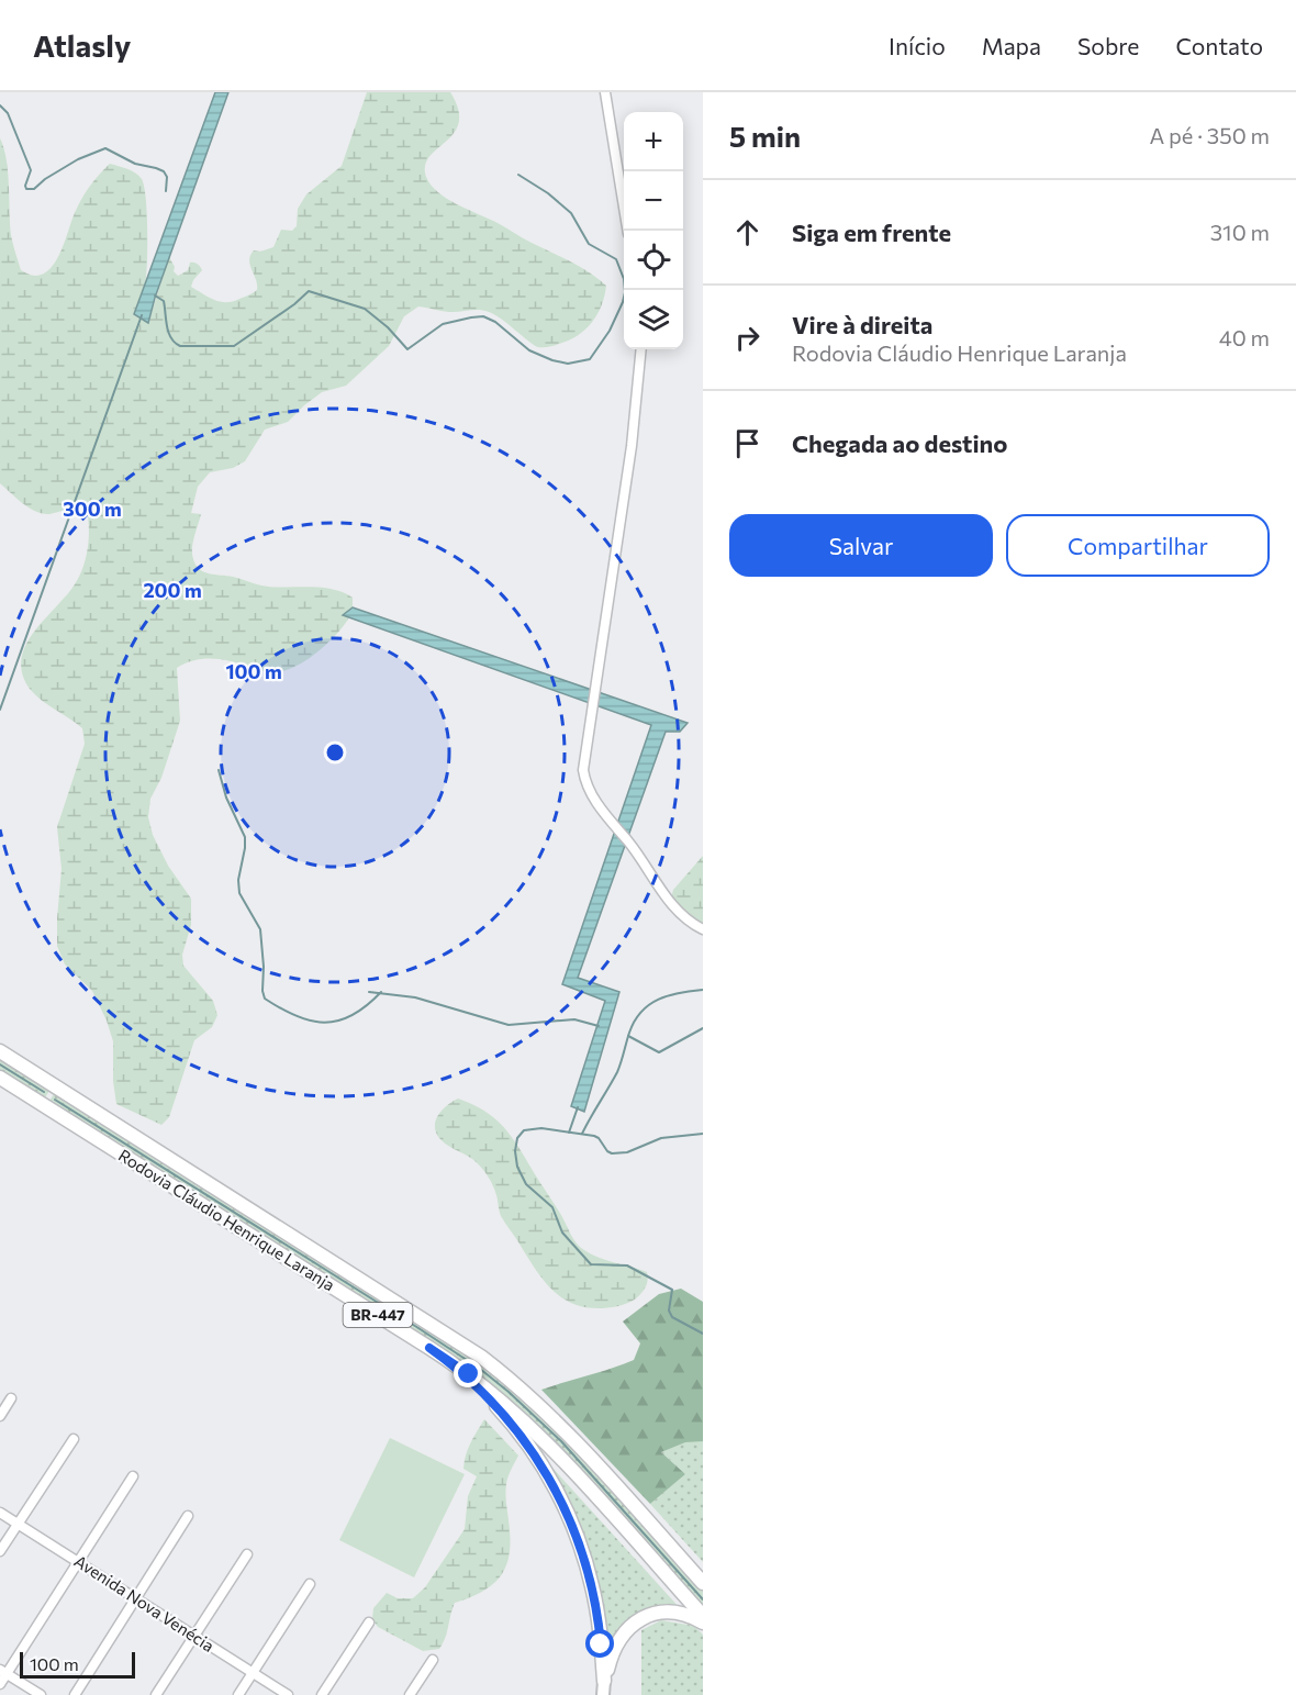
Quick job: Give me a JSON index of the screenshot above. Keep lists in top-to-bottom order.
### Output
{
  "streets": {
    "main road": ["Rodovia Cláudio Henrique Laranja", "BR-447"],
    "street": ["Avenida Nova Venécia"]
  },
  "scale_bar": "100 m",
  "page": {
    "header": "Atlasly",
    "nav": [
      "Início",
      "Mapa",
      "Sobre",
      "Contato"
    ],
    "heading": ["5 min", "A pé · 350 m"],
    "map_buttons": ["+", "−"],
    "list": [
      ["Siga em frente", "310 m"],
      ["Vire à direita", "Rodovia Cláudio Henrique Laranja", "40 m"],
      "Chegada ao destino"
    ],
    "buttons": ["Salvar", "Compartilhar"],
    "scale": "100 m"
  },
  "rings": ["300 m", "200 m", "100 m"]
}
